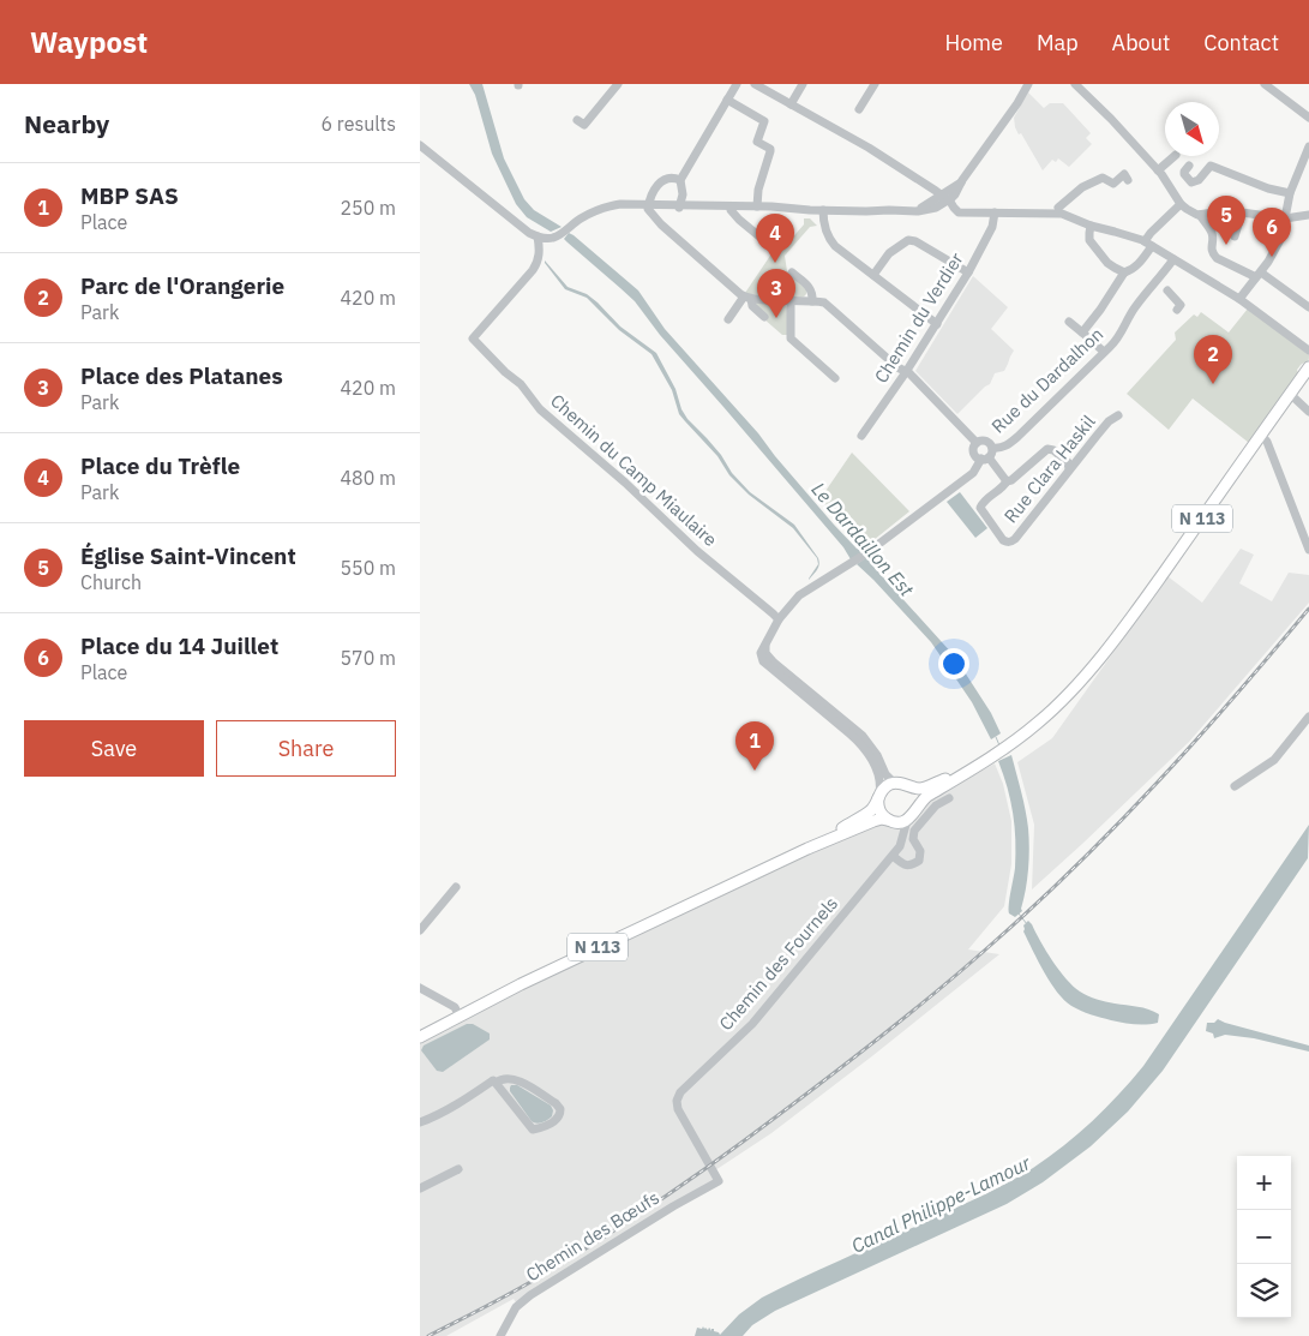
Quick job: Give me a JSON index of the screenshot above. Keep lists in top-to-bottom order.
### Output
{
  "streets": {
    "main road": ["N 113"],
    "street": [
      "Chemin du Verdier",
      "Rue du Dardalhon",
      "Rue Clara Haskil",
      "Chemin du Camp Miaulaire",
      "Chemin des Fournels",
      "Chemin des Bœufs"
    ]
  },
  "crossings": [
    ["Rue du Dardalhon", "Chemin du Camp Miaulaire"],
    ["N 113", "Chemin des Fournels"],
    ["Chemin des Fournels", "Chemin des Bœufs"]
  ],
  "water": ["Le Dardaillon Est", "Canal Philippe-Lamour"],
  "north": "bottom right",
  "page": {
    "header": "Waypost",
    "nav": [
      "Home",
      "Map",
      "About",
      "Contact"
    ],
    "heading": ["Nearby", "6 results"],
    "list": [
      {
        "mark": "1",
        "name": "MBP SAS",
        "note": "Place",
        "value": "250 m"
      },
      {
        "mark": "2",
        "name": "Parc de l'Orangerie",
        "note": "Park",
        "value": "420 m"
      },
      {
        "mark": "3",
        "name": "Place des Platanes",
        "note": "Park",
        "value": "420 m"
      },
      {
        "mark": "4",
        "name": "Place du Trèfle",
        "note": "Park",
        "value": "480 m"
      },
      {
        "mark": "5",
        "name": "Église Saint-Vincent",
        "note": "Church",
        "value": "550 m"
      },
      {
        "mark": "6",
        "name": "Place du 14 Juillet",
        "note": "Place",
        "value": "570 m"
      }
    ],
    "pins": [
      "5",
      "6",
      "4",
      "3",
      "2",
      "1"
    ],
    "buttons": ["Save", "Share"],
    "map_buttons": ["+", "−"]
  }
}
